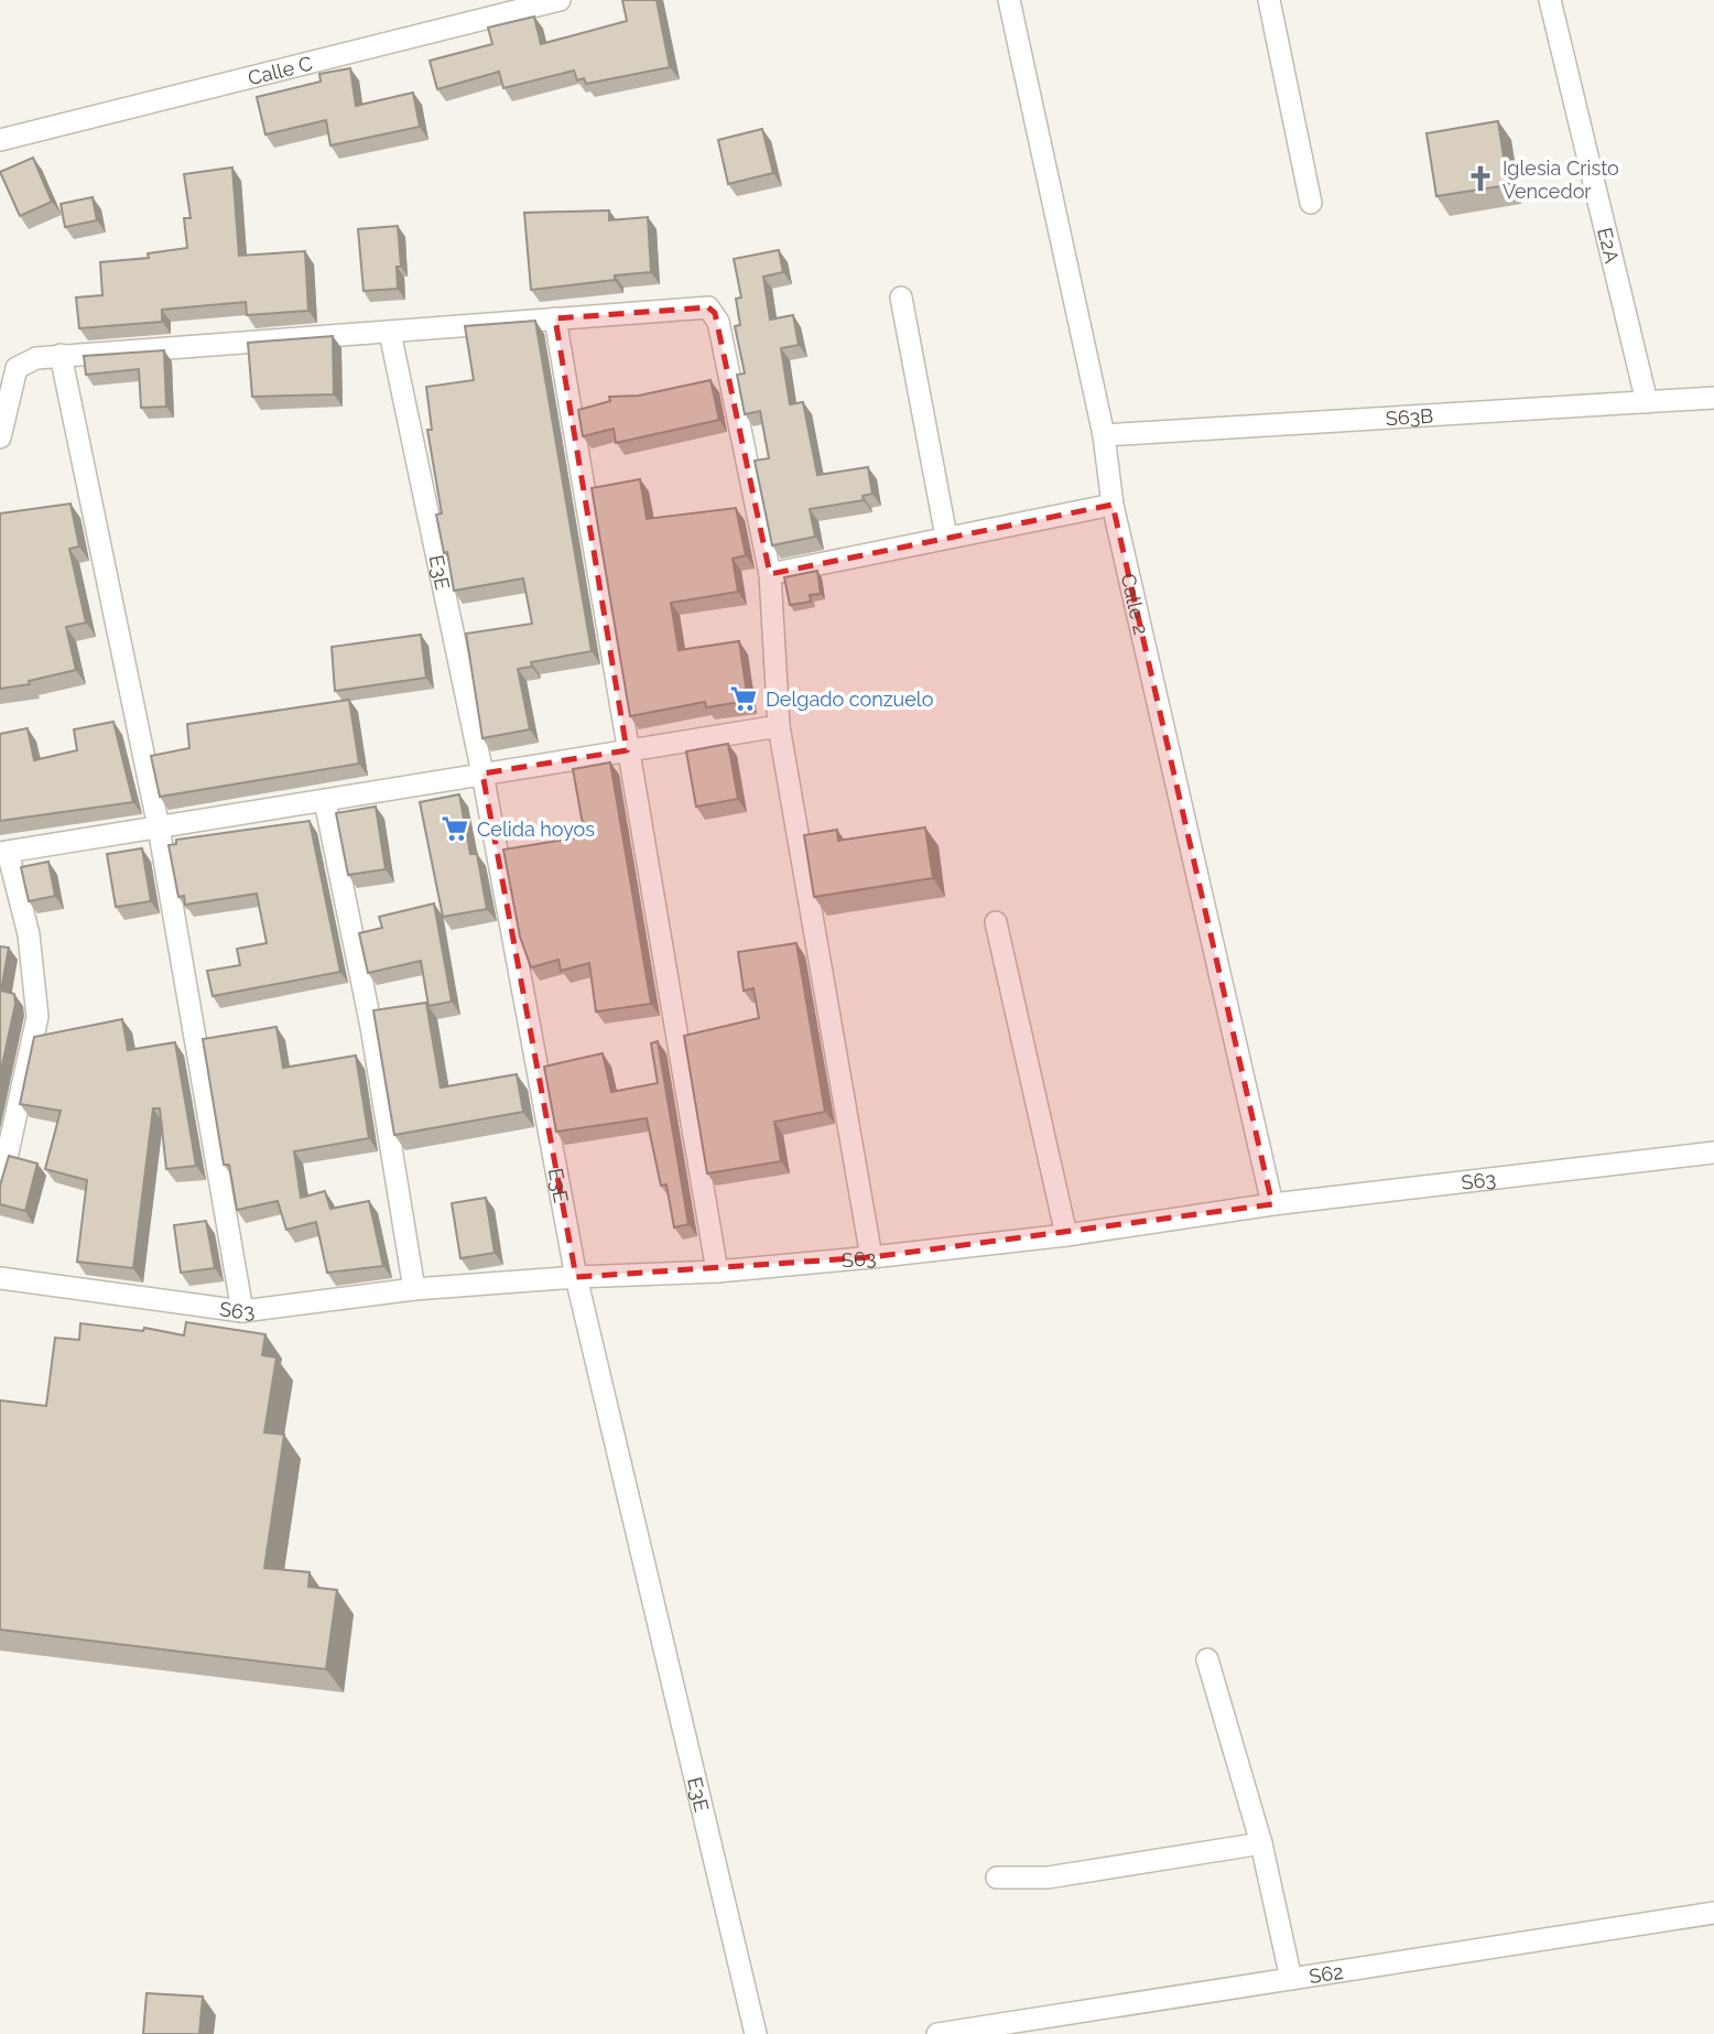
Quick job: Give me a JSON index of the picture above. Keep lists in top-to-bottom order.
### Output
{
  "streets": {
    "street": [
      "Calle C",
      "E2A",
      "S63B",
      "E3E",
      "Calle 2",
      "S63",
      "S62"
    ]
  },
  "crossings": [
    ["E2A", "S63B"],
    ["S63B", "Calle 2"],
    ["E3E", "S63"],
    ["Calle 2", "S63"]
  ],
  "places": {
    "church": ["Iglesia Cristo Vencedor"],
    "supermarket": ["Delgado conzuelo", "Celida hoyos"]
  }
}
